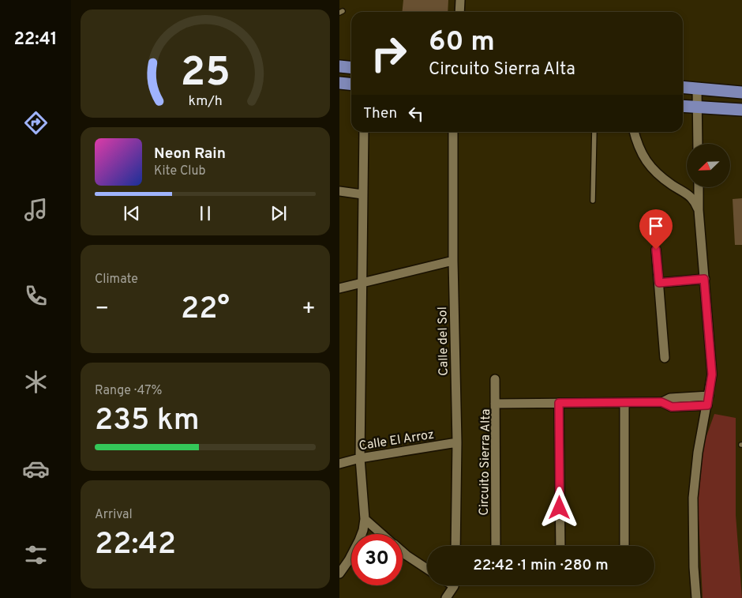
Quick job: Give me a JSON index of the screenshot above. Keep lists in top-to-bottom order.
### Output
{
  "streets": {
    "street": ["Calle del Sol", "Calle El Arroz", "Circuito Sierra Alta"]
  },
  "crossings": [
    ["Calle del Sol", "Calle El Arroz"]
  ],
  "north": "bottom left",
  "page": {
    "tabs": "22:41",
    "turn": ["60 m", "Circuito Sierra Alta"],
    "then": "Then",
    "song": ["Neon Rain", "Kite Club"],
    "tile": [
      "Climate",
      ["Range · 47%", "235 km"],
      ["Arrival", "22:42"]
    ],
    "heat": ["−", "22°", "+"],
    "limit": "30",
    "trip": "22:42 · 1 min · 280 m",
    "gauge": ["25", "km/h"]
  }
}
